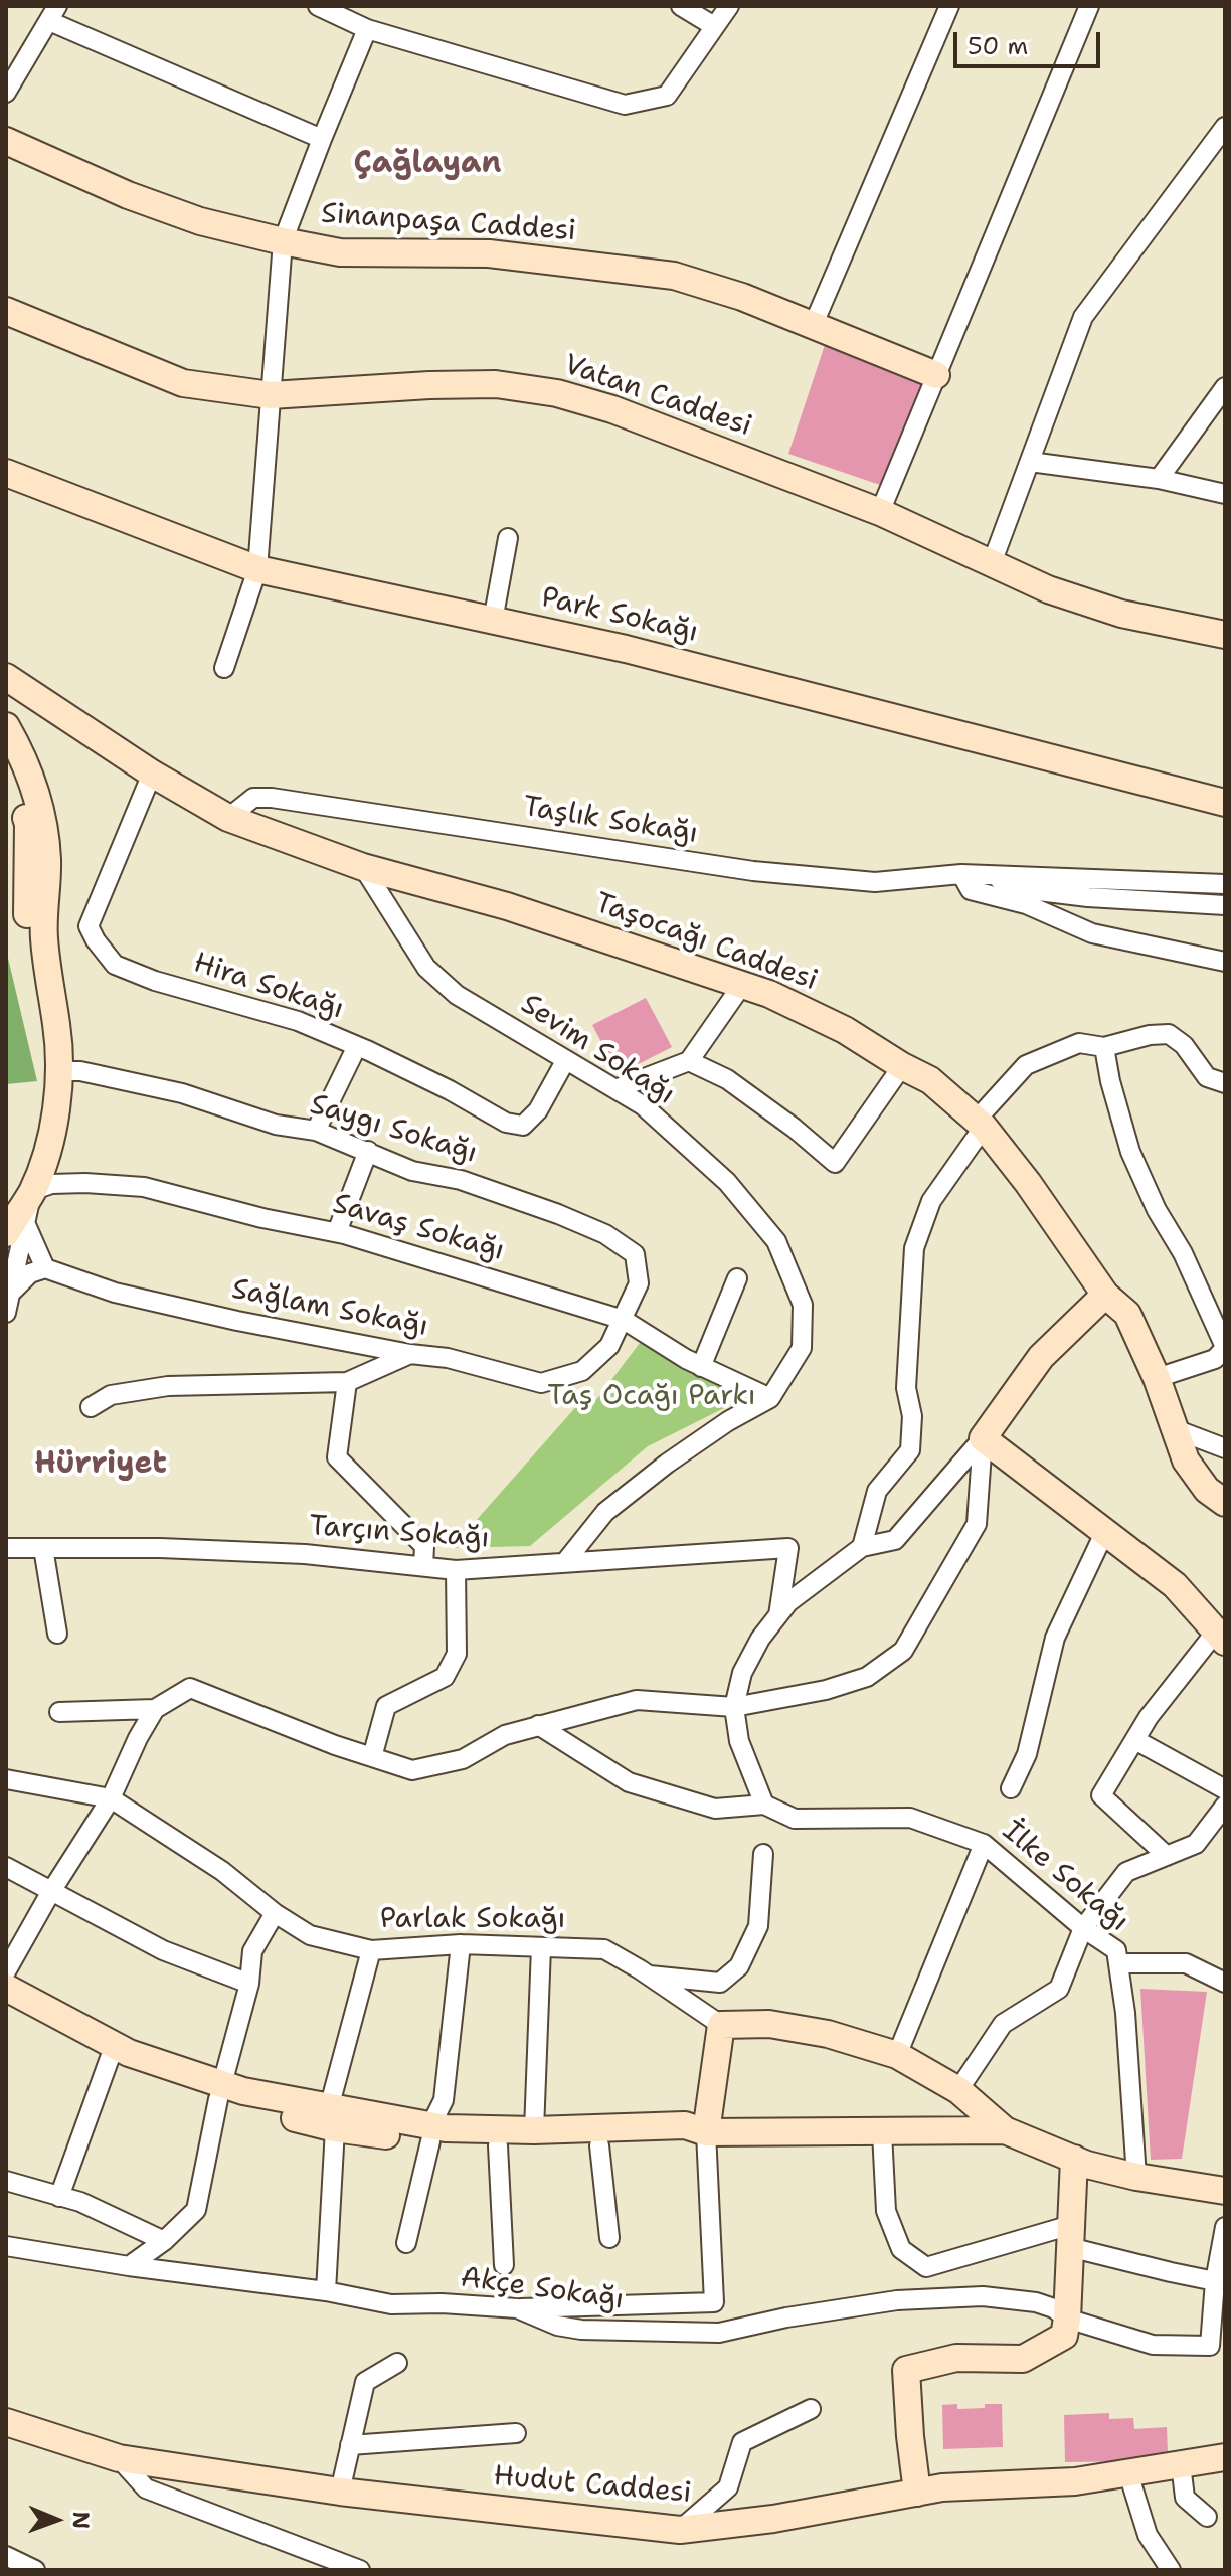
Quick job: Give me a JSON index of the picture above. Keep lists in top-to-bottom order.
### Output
{
  "streets": {
    "street": [
      "Sinanpaşa Caddesi",
      "Vatan Caddesi",
      "Park Sokağı",
      "Taşlık Sokağı",
      "Taşocağı Caddesi",
      "Hira Sokağı",
      "Sevim Sokağı",
      "Saygı Sokağı",
      "Savaş Sokağı",
      "Sağlam Sokağı",
      "Tarçın Sokağı",
      "İlke Sokağı",
      "Parlak Sokağı",
      "Akçe Sokağı",
      "Hudut Caddesi"
    ]
  },
  "crossings": [
    ["Taşlık Sokağı", "Taşocağı Caddesi"],
    ["Taşocağı Caddesi", "Hira Sokağı"],
    ["Taşocağı Caddesi", "Sevim Sokağı"],
    ["Hira Sokağı", "Sevim Sokağı"],
    ["Sevim Sokağı", "Savaş Sokağı"],
    ["Sevim Sokağı", "Tarçın Sokağı"],
    ["Saygı Sokağı", "Savaş Sokağı"],
    ["Saygı Sokağı", "Sağlam Sokağı"],
    ["Savaş Sokağı", "Sağlam Sokağı"]
  ],
  "districts": ["Çağlayan", "Hürriyet"],
  "parks": ["Taş Ocağı Parkı"],
  "scale_bar": "50 m",
  "north": "right"
}
